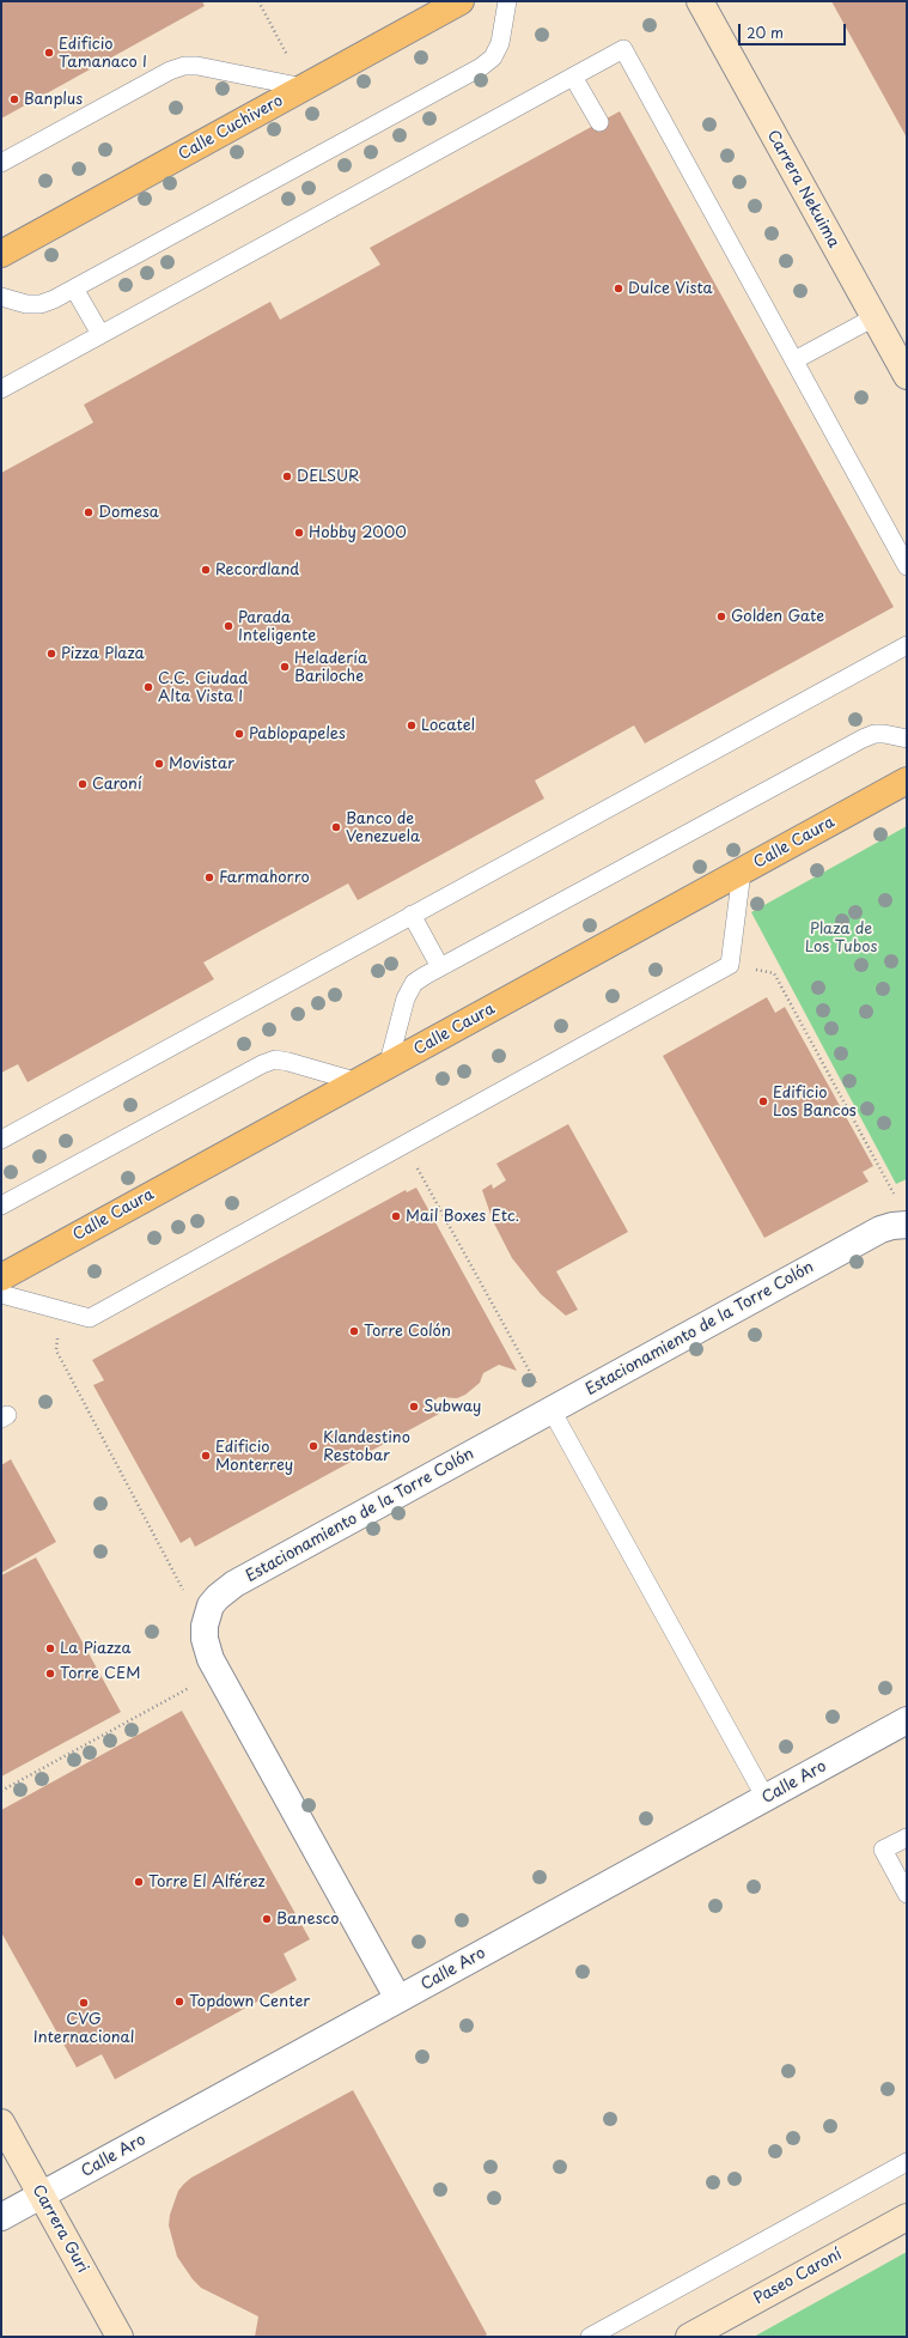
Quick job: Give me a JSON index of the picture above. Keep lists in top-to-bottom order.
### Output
{
  "streets": {
    "main road": ["Calle Cuchivero", "Calle Caura"],
    "street": [
      "Carrera Nekuima",
      "Estacionamiento de la Torre Colón",
      "Calle Aro",
      "Carrera Guri",
      "Paseo Caroní"
    ]
  },
  "crossings": [
    ["Calle Aro", "Carrera Guri"]
  ],
  "parks": ["Plaza de Los Tubos"],
  "places": [
    "Edificio Tamanaco I",
    "Banplus",
    "Dulce Vista",
    "DELSUR",
    "Domesa",
    "Hobby 2000",
    "Recordland",
    "Golden Gate",
    "Parada Inteligente",
    "Pizza Plaza",
    "Heladería Bariloche",
    "C.C. Ciudad Alta Vista I",
    "Locatel",
    "Pablopapeles",
    "Movistar",
    "Caroní",
    "Banco de Venezuela",
    "Farmahorro",
    "Edificio Los Bancos",
    "Mail Boxes Etc.",
    "Torre Colón",
    "Subway",
    "Klandestino Restobar",
    "Edificio Monterrey",
    "La Piazza",
    "Torre CEM",
    "Torre El Alférez",
    "Banesco",
    "Topdown Center",
    "CVG Internacional"
  ],
  "scale_bar": "20 m"
}
